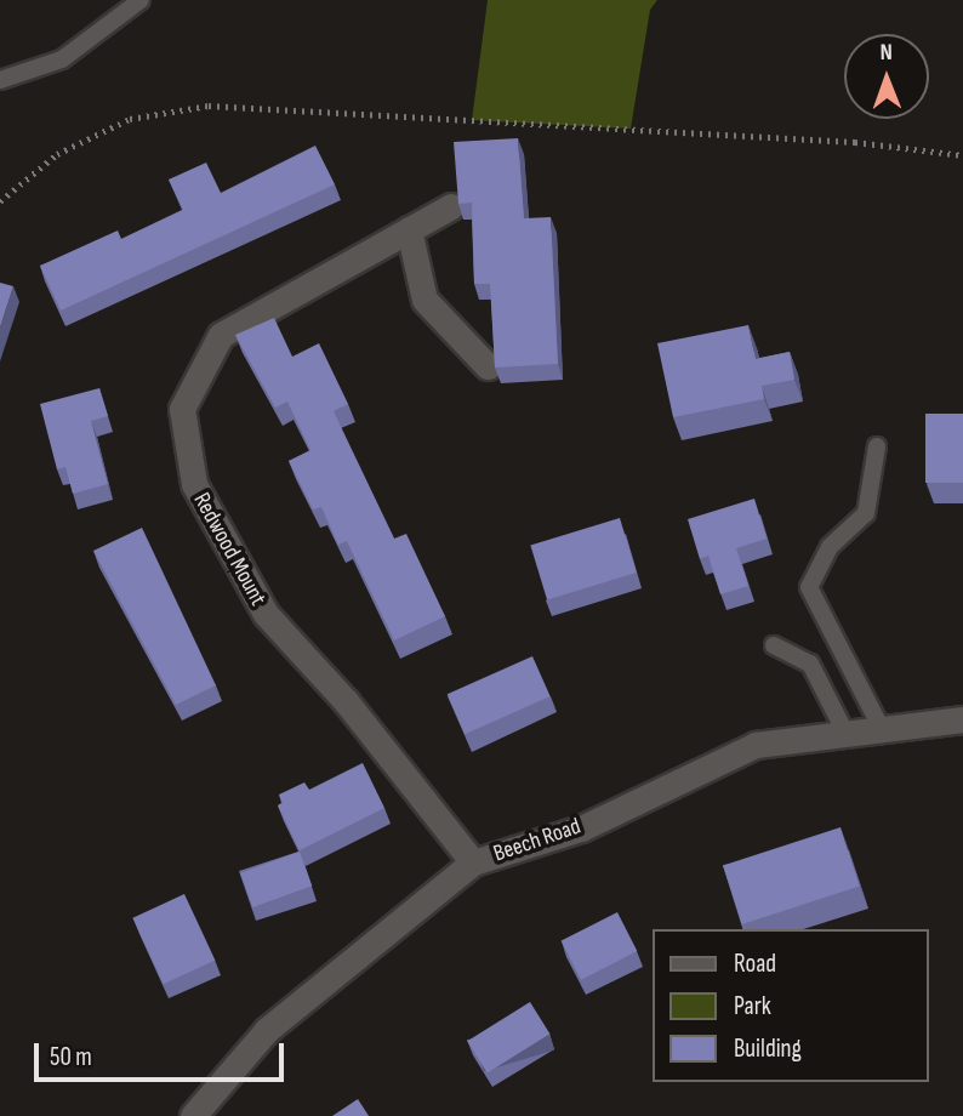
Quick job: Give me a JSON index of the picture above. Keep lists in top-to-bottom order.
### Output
{
  "streets": {
    "street": ["Redwood Mount", "Beech Road"]
  },
  "crossings": [
    ["Redwood Mount", "Beech Road"]
  ],
  "legend": ["Road", "Park", "Building"],
  "scale_bar": "50 m",
  "north": "top"
}
